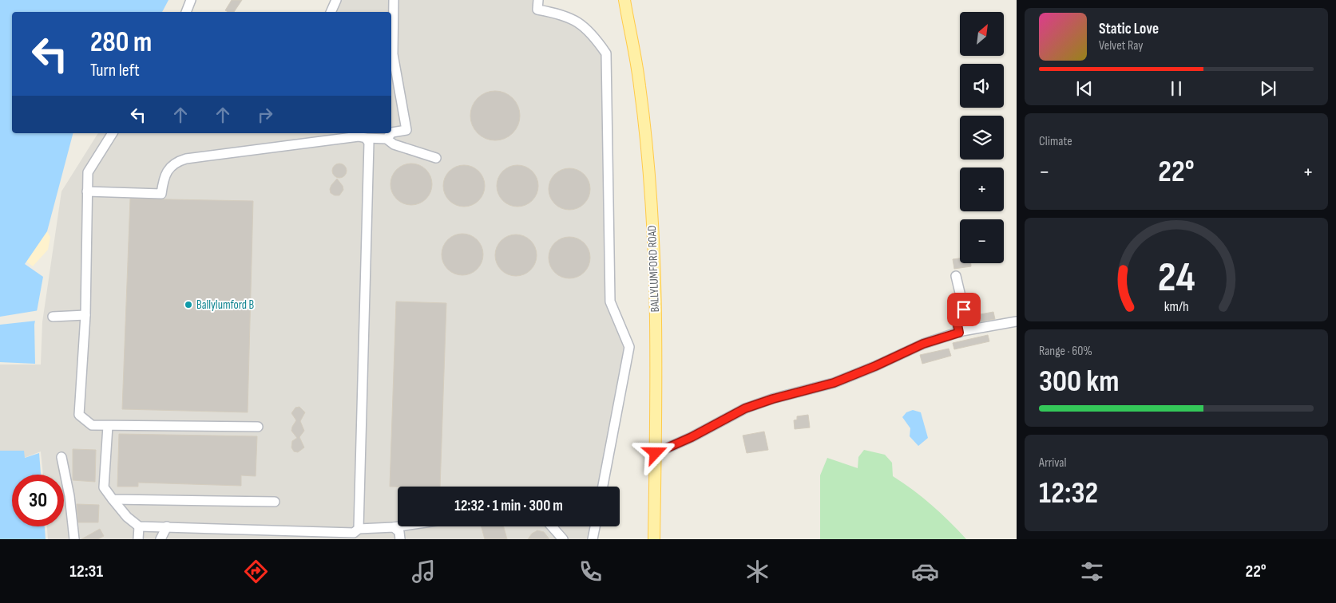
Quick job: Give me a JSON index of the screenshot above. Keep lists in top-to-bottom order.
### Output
{
  "streets": {
    "main road": ["BALLYLUMFORD ROAD"]
  },
  "places": ["Ballylumford B"],
  "north": "top right",
  "page": {
    "map_buttons": ["+", "−"],
    "turn": ["280 m", "Turn left"],
    "song": ["Static Love", "Velvet Ray"],
    "tile": [
      "Climate",
      ["Range · 60%", "300 km"],
      ["Arrival", "12:32"]
    ],
    "heat": ["−", "22°", "+"],
    "limit": "30",
    "trip": "12:32 · 1 min · 300 m",
    "tabs": ["12:31", "22°"],
    "gauge": ["24", "km/h"]
  }
}
